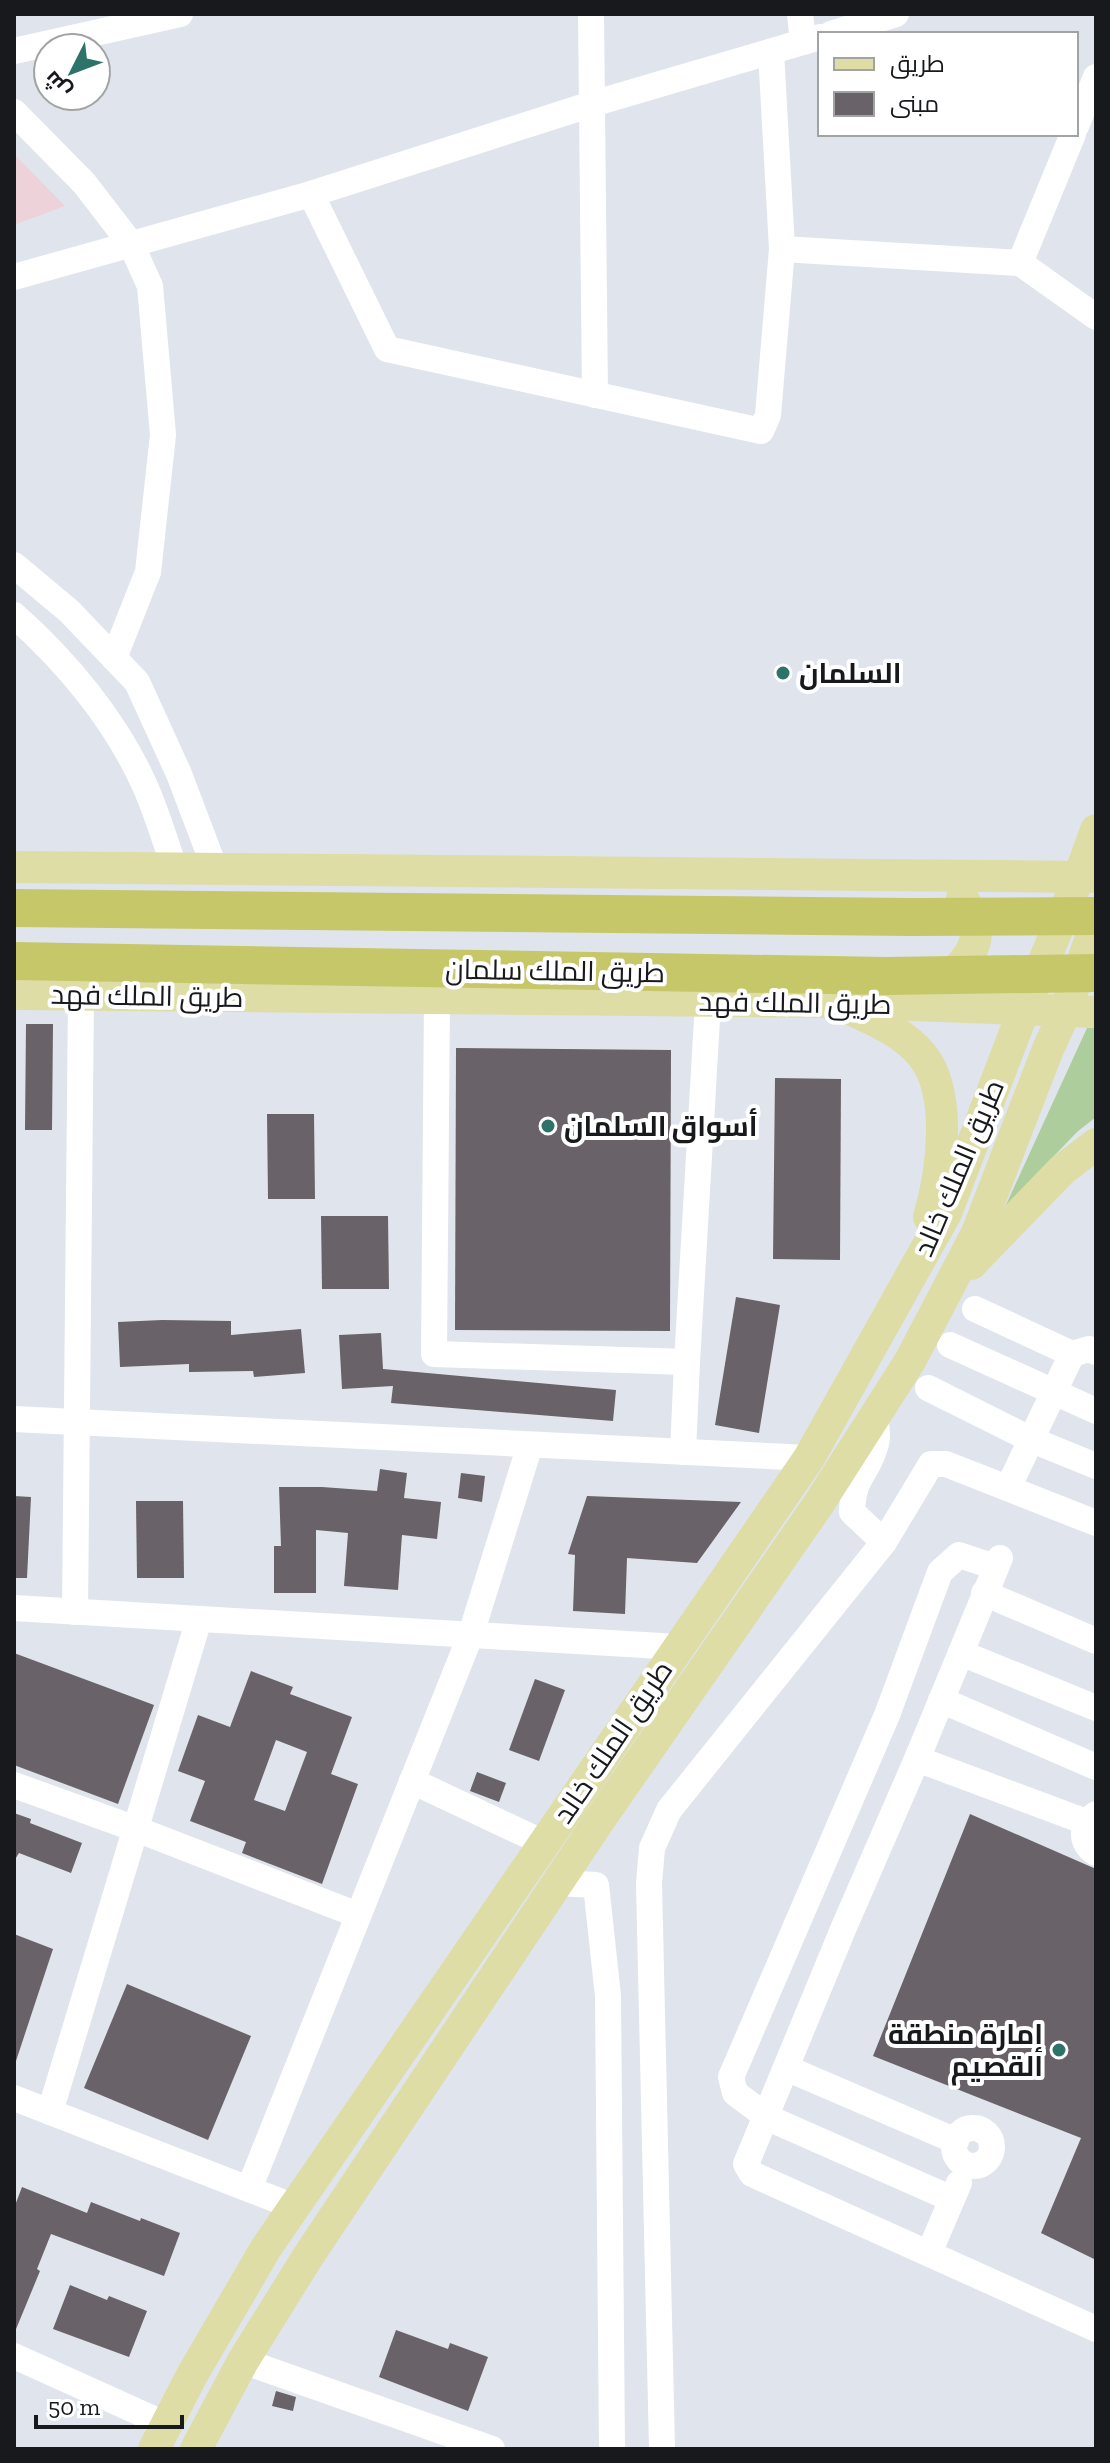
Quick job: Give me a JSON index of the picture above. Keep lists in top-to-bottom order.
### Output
{
  "streets": {
    "highway": ["طريق الملك سلمان"],
    "main road": ["طريق الملك فهد", "طريق الملك خالد"]
  },
  "crossings": [
    ["طريق الملك فهد", "طريق الملك خالد"]
  ],
  "places": ["السلمان", "أسواق السلمان", "إمارة منطقة القصيم"],
  "legend": ["طريق", "مبنى"],
  "scale_bar": "50 m",
  "north": "bottom left"
}
